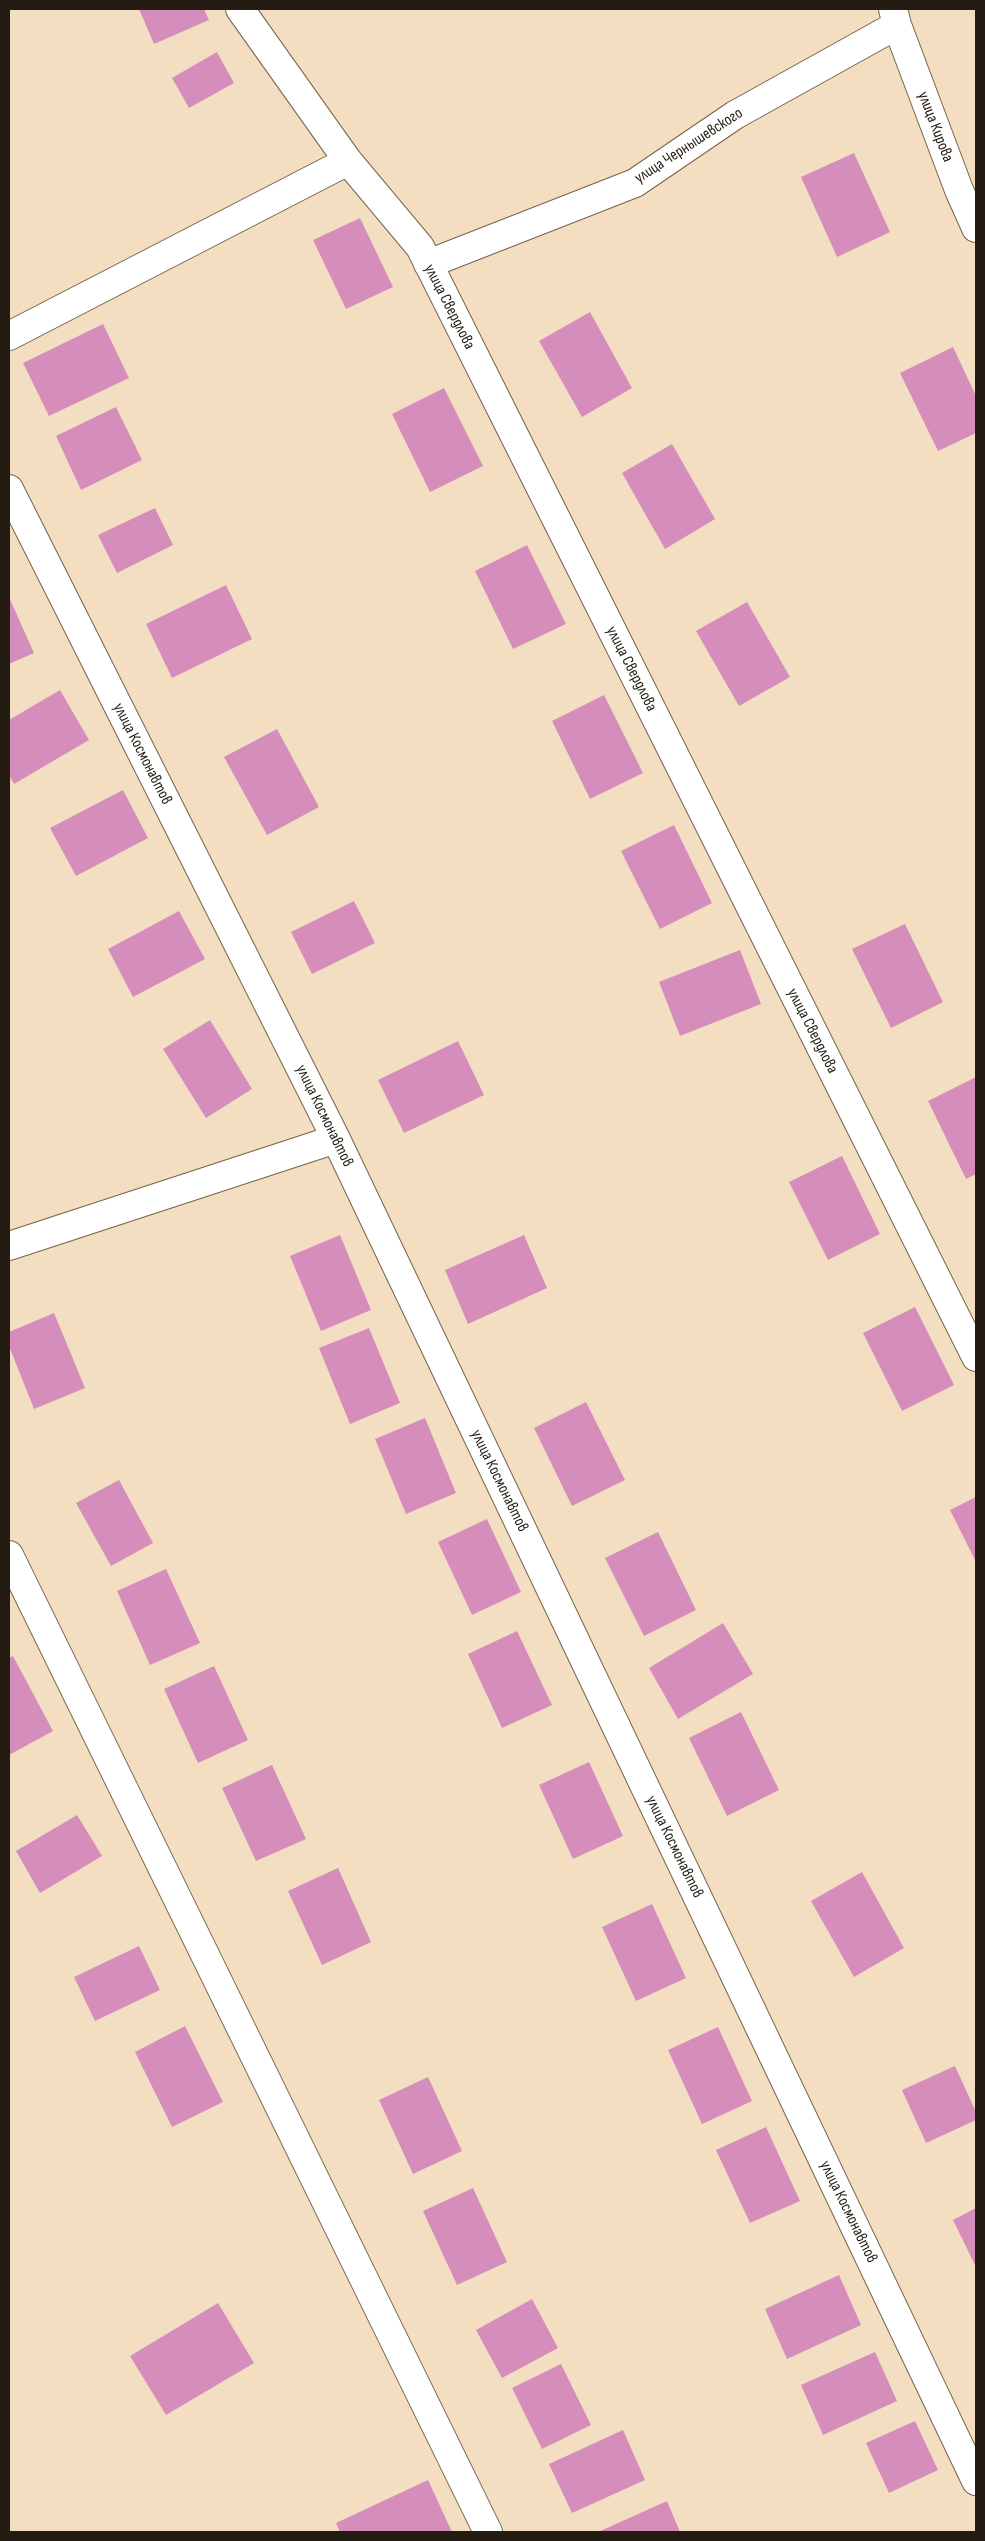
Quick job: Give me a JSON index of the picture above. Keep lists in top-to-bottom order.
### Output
{
  "streets": {
    "street": [
      "улица Кирова",
      "улица Чернышевского",
      "улица Свердлова",
      "улица Космонавтов"
    ]
  },
  "crossings": [
    ["улица Кирова", "улица Чернышевского"],
    ["улица Чернышевского", "улица Свердлова"]
  ]
}
